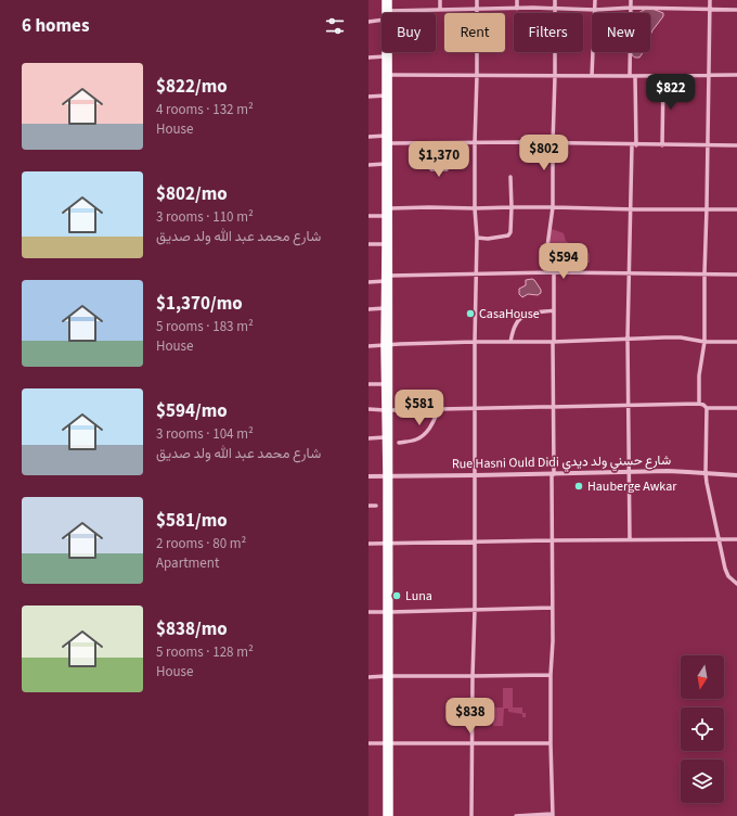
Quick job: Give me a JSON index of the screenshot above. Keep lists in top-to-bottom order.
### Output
{
  "streets": {
    "street": ["Rue Hasni Ould Didi شارع حسني ولد ديدي"]
  },
  "places": ["CasaHouse", "Hauberge Awkar", "Luna"],
  "north": "bottom",
  "page": {
    "heading": "6 homes",
    "chip": [
      "Buy",
      "Rent",
      "Filters",
      "New"
    ],
    "list": [
      {
        "name": "$822/mo",
        "note": "4 rooms · 132 m² · House"
      },
      {
        "name": "$802/mo",
        "note": "3 rooms · 110 m² · شارع محمد عبد الله ولد صديق"
      },
      {
        "name": "$1,370/mo",
        "note": "5 rooms · 183 m² · House"
      },
      {
        "name": "$594/mo",
        "note": "3 rooms · 104 m² · شارع محمد عبد الله ولد صديق"
      },
      {
        "name": "$581/mo",
        "note": "2 rooms · 80 m² · Apartment"
      },
      {
        "name": "$838/mo",
        "note": "5 rooms · 128 m² · House"
      }
    ],
    "price": [
      "$822",
      "$802",
      "$1,370",
      "$594",
      "$581",
      "$838"
    ]
  }
}
